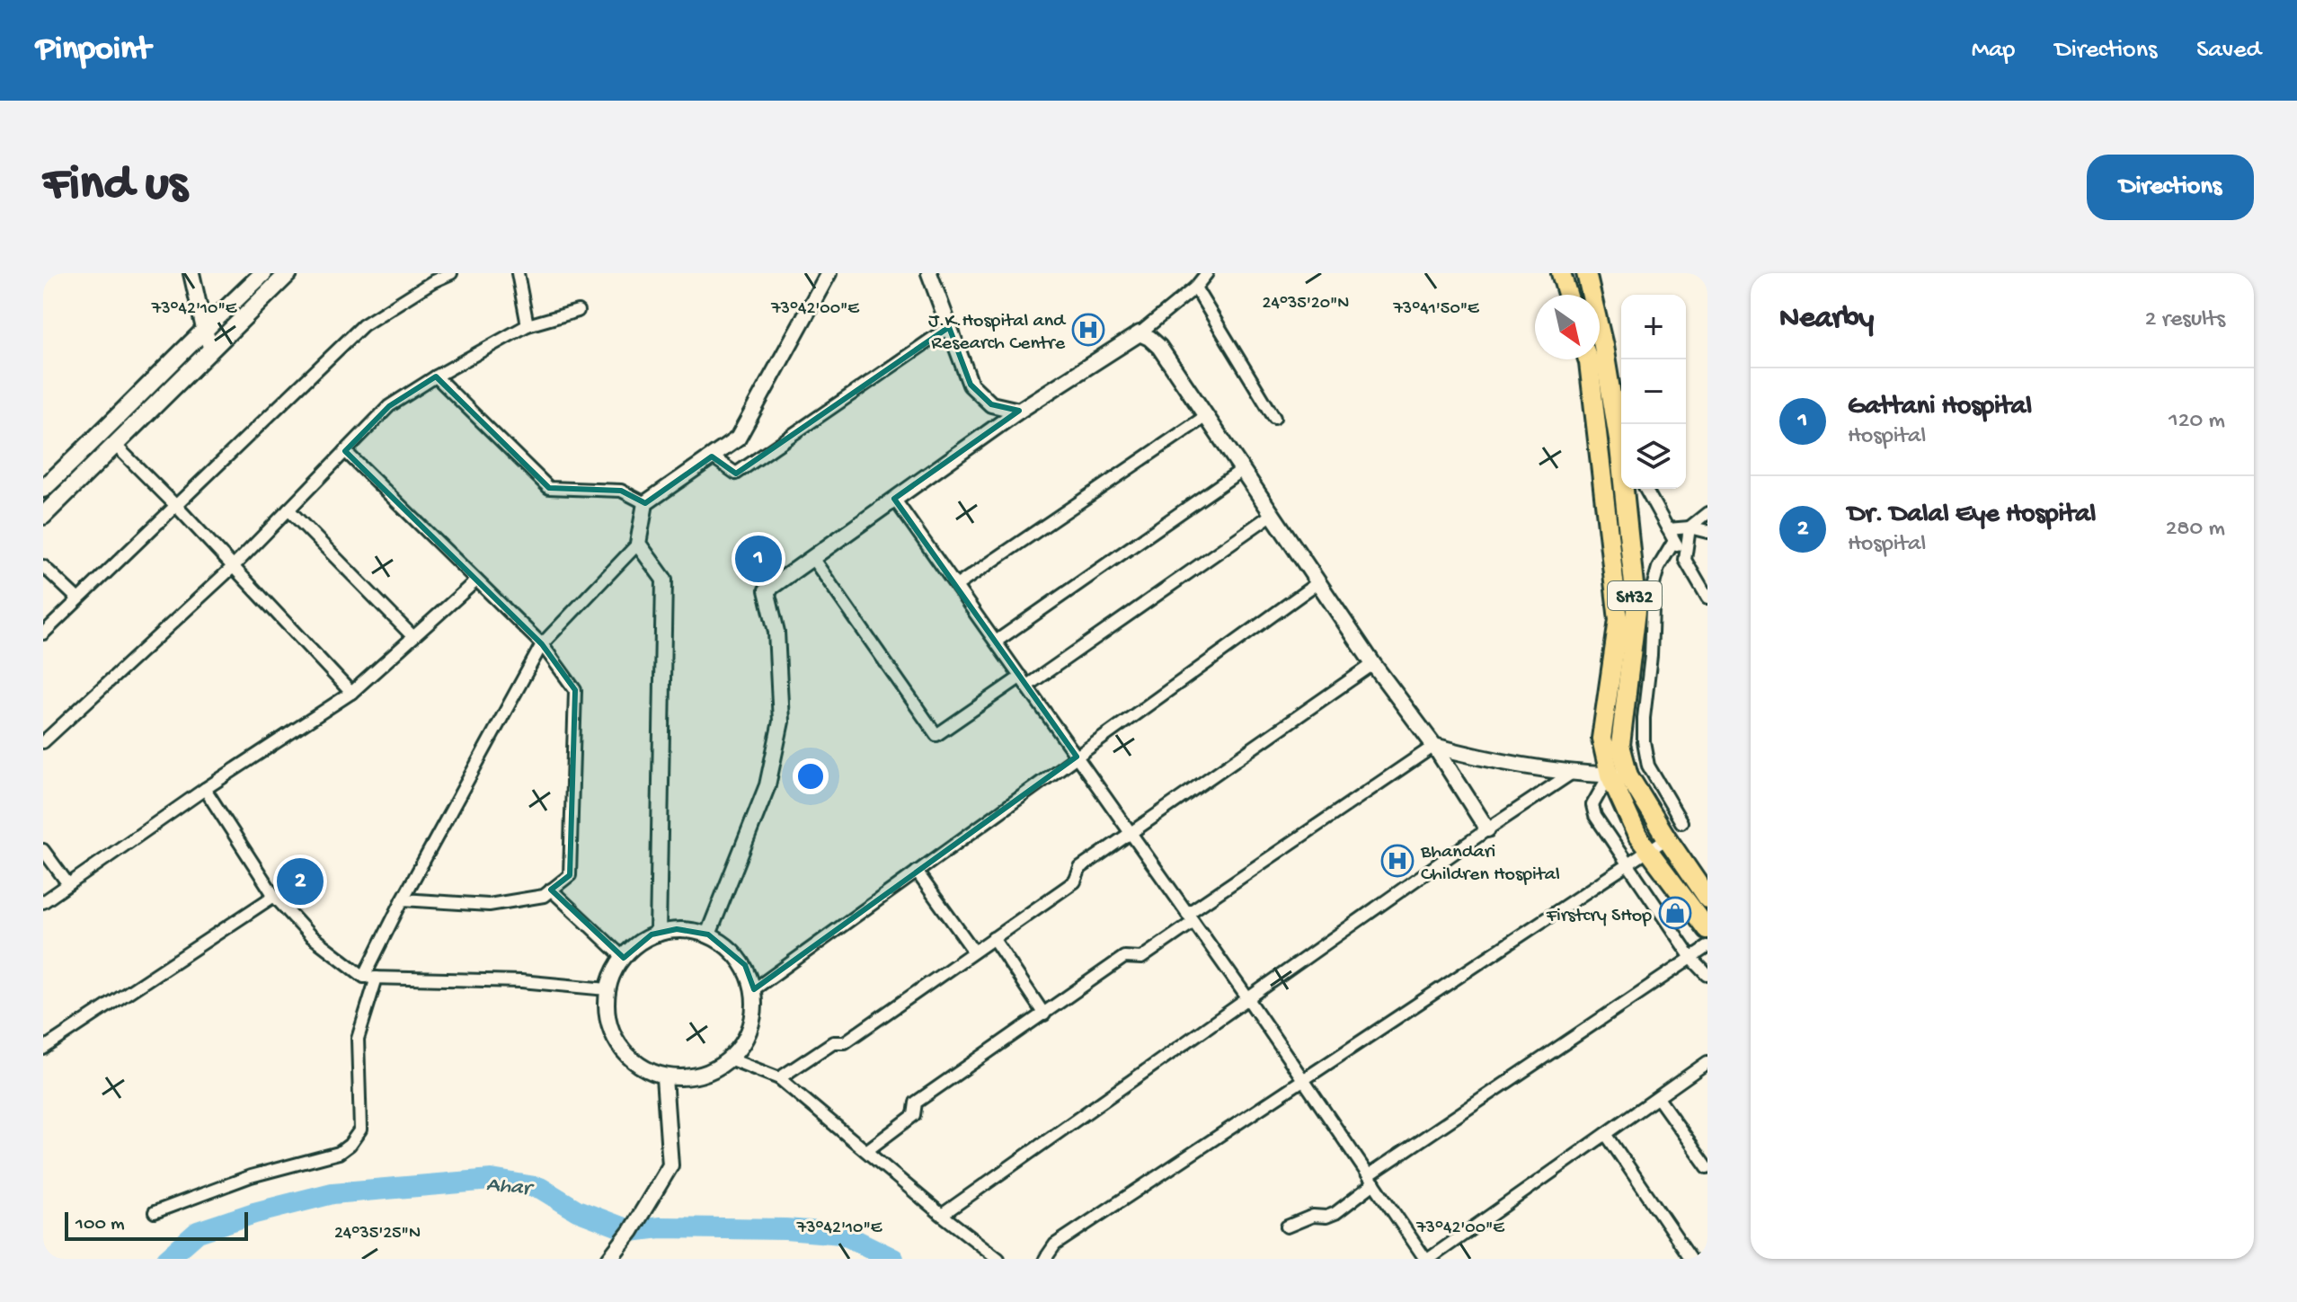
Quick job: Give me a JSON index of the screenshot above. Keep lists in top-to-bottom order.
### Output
{
  "streets": {
    "main road": ["SH32"]
  },
  "water": ["Ahar"],
  "places": {
    "hospital": ["J.K.Hospital and Research Centre", "Bhandari Children Hospital"],
    "shop": ["Firstcry SHop"]
  },
  "scale_bar": "100 m",
  "north": "bottom right",
  "page": {
    "header": "Pinpoint",
    "nav": ["Map", "Directions", "Saved"],
    "buttons": "Directions",
    "title": "Find us",
    "heading": ["Nearby", "2 results"],
    "map_buttons": ["+", "−"],
    "list": [
      {
        "mark": "1",
        "name": "Gattani Hospital",
        "note": "Hospital",
        "value": "120 m"
      },
      {
        "mark": "2",
        "name": "Dr. Dalal Eye Hospital",
        "note": "Hospital",
        "value": "280 m"
      }
    ],
    "pins": ["1", "2"],
    "scale": "100 m"
  },
  "coordinates": [
    "24°35'20\"N",
    "73°41'50\"E",
    "73°42'00\"E",
    "73°42'10\"E",
    "24°35'25\"N"
  ]
}
